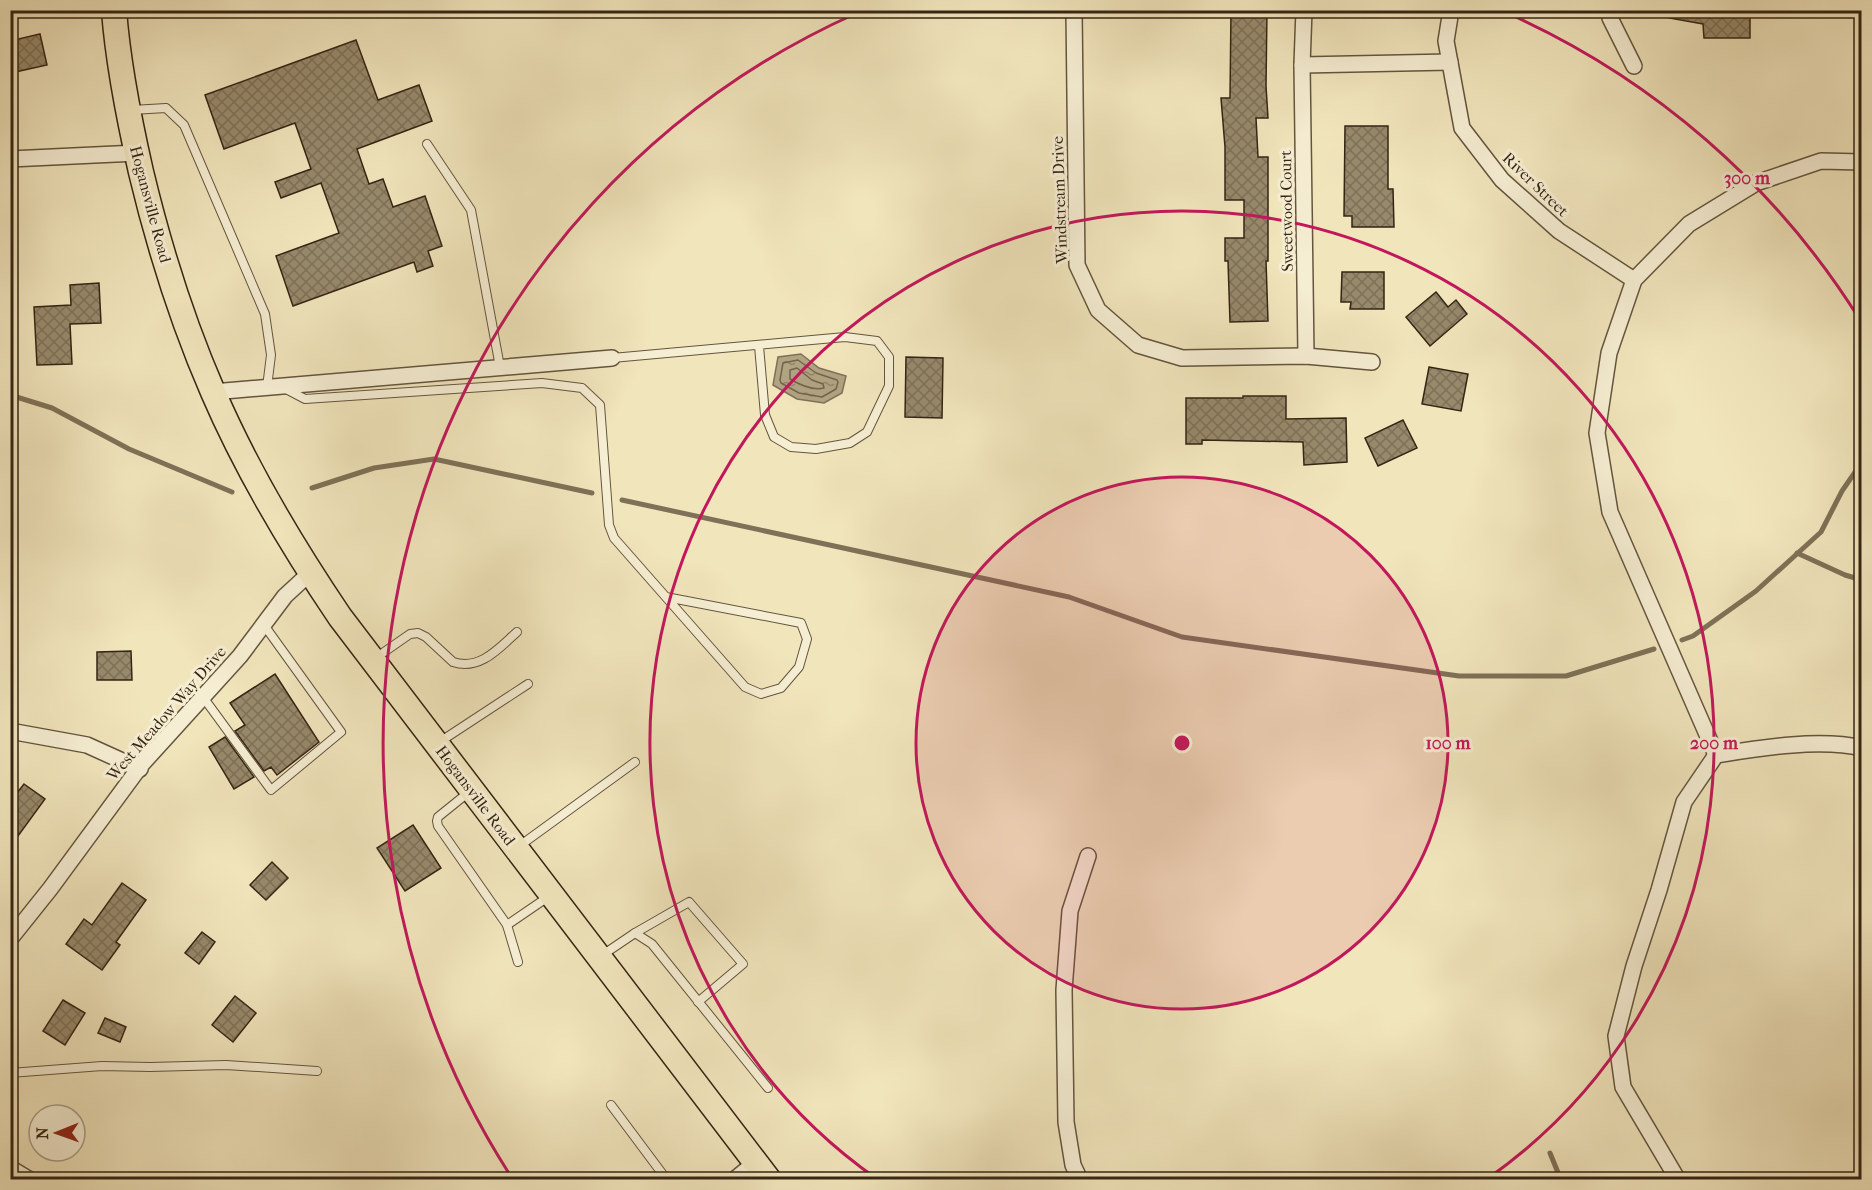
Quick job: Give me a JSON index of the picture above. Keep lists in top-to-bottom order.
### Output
{
  "streets": {
    "main road": ["Hogansville Road"],
    "street": [
      "River Street",
      "Windstream Drive",
      "Sweetwood Court",
      "West Meadow Way Drive"
    ]
  },
  "crossings": [
    ["Windstream Drive", "Sweetwood Court"],
    ["Hogansville Road", "West Meadow Way Drive"]
  ],
  "north": "left",
  "rings": ["300 m", "100 m", "200 m"]
}
